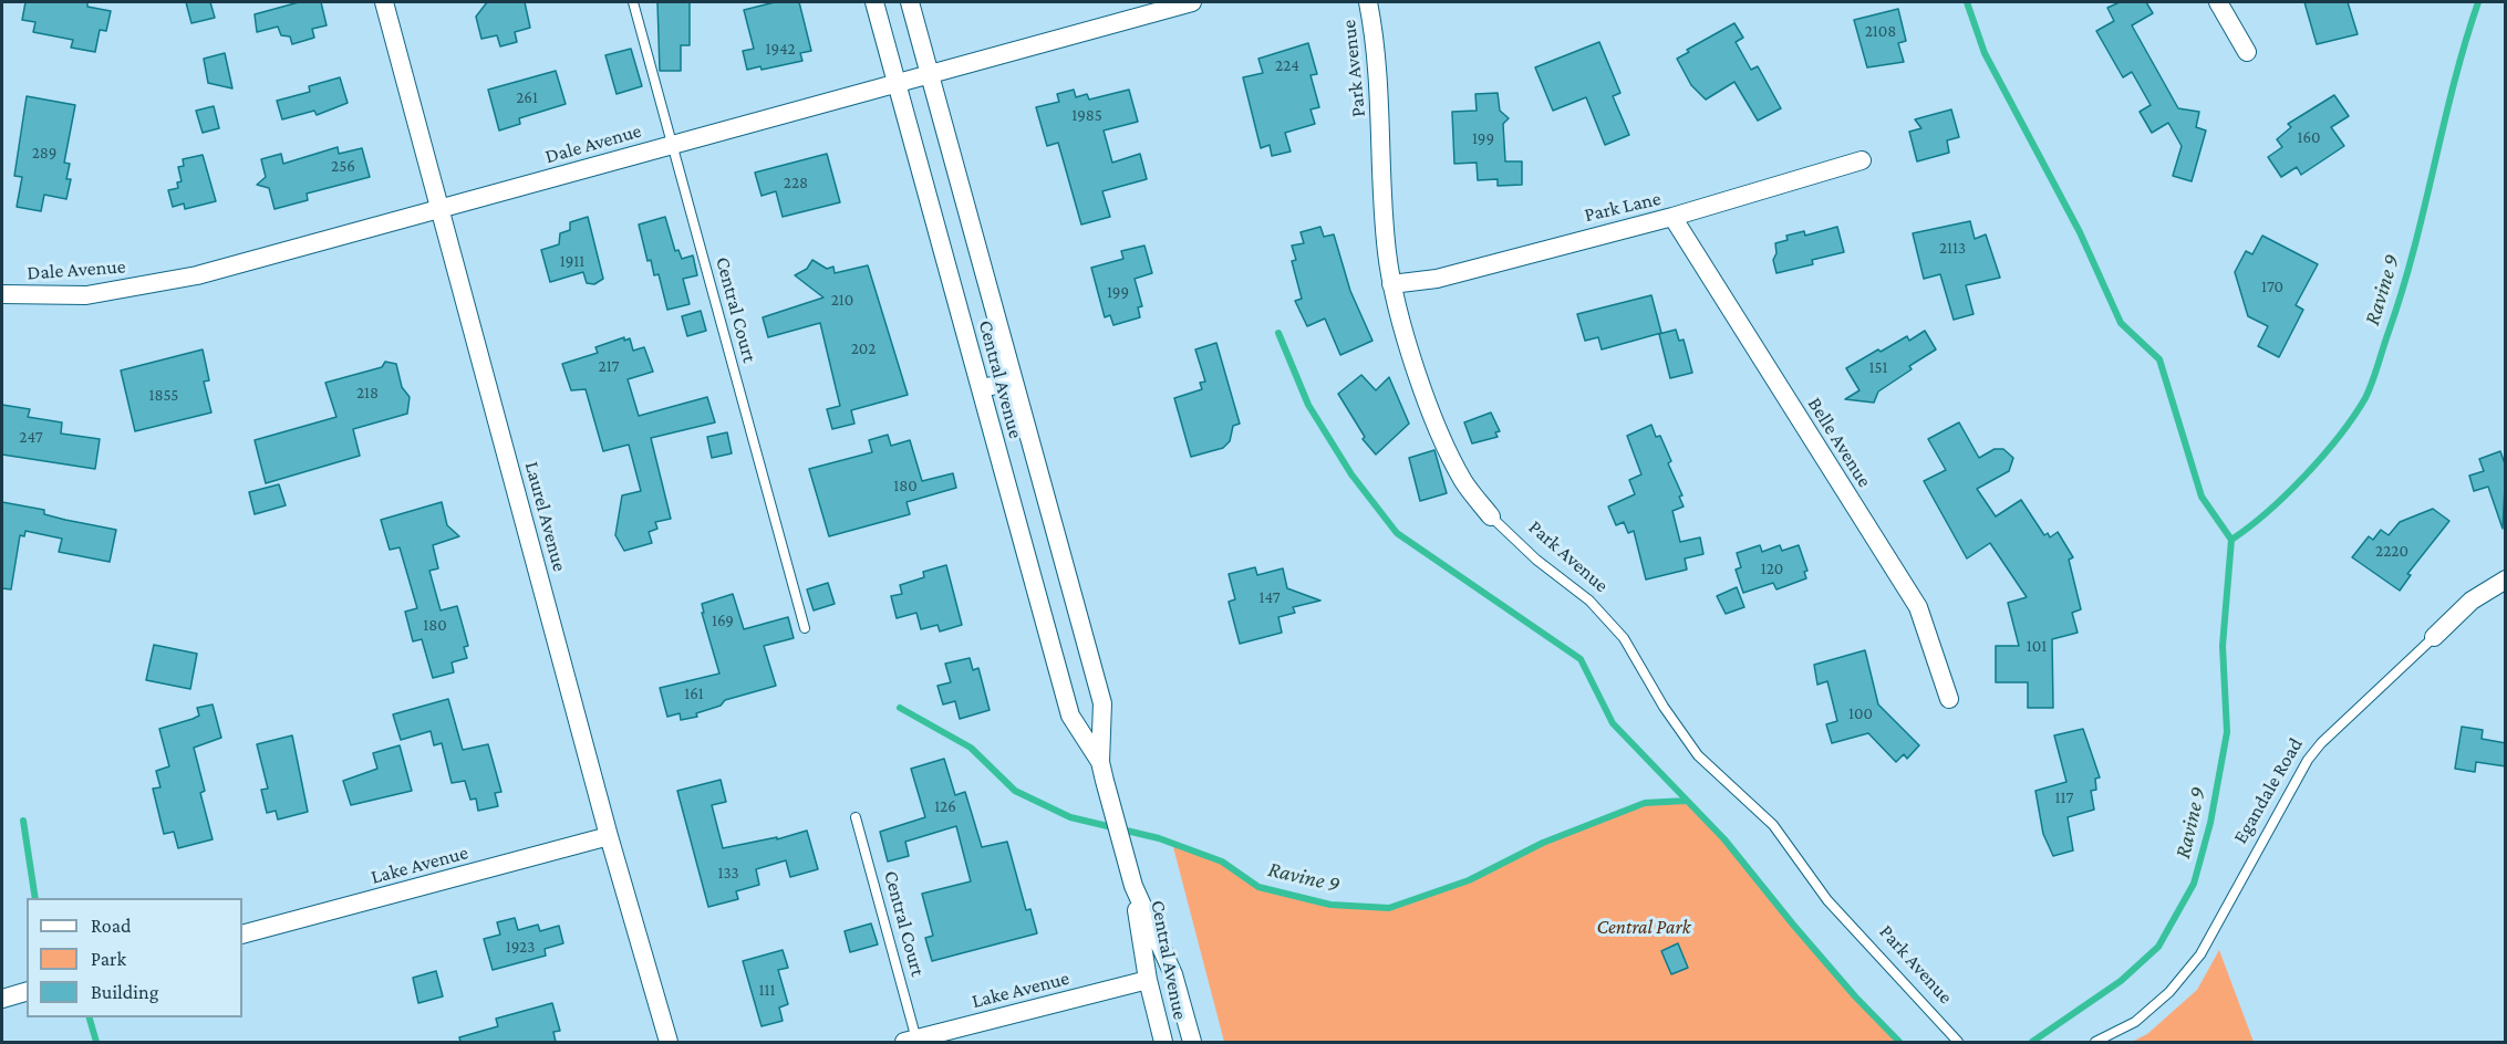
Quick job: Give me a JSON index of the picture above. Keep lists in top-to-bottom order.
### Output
{
  "streets": {
    "street": [
      "Park Avenue",
      "Dale Avenue",
      "Park Lane",
      "Central Avenue",
      "Belle Avenue",
      "Laurel Avenue",
      "Egandale Road",
      "Lake Avenue"
    ],
    "lane": ["Central Court"]
  },
  "crossings": [
    ["Park Avenue", "Park Lane"],
    ["Dale Avenue", "Central Court"],
    ["Dale Avenue", "Central Avenue"],
    ["Dale Avenue", "Laurel Avenue"],
    ["Park Lane", "Belle Avenue"],
    ["Central Court", "Lake Avenue"],
    ["Central Avenue", "Lake Avenue"],
    ["Laurel Avenue", "Lake Avenue"]
  ],
  "water": ["Ravine 9"],
  "parks": ["Central Park"],
  "house_numbers": [
    "2108",
    "1942",
    "224",
    "261",
    "1985",
    "160",
    "199",
    "289",
    "256",
    "228",
    "2113",
    "1911",
    "170",
    "199",
    "210",
    "202",
    "217",
    "151",
    "218",
    "1855",
    "247",
    "180",
    "2220",
    "120",
    "147",
    "169",
    "180",
    "101",
    "161",
    "100",
    "117",
    "126",
    "133",
    "1923",
    "111"
  ],
  "legend": ["Road", "Park", "Building"]
}
